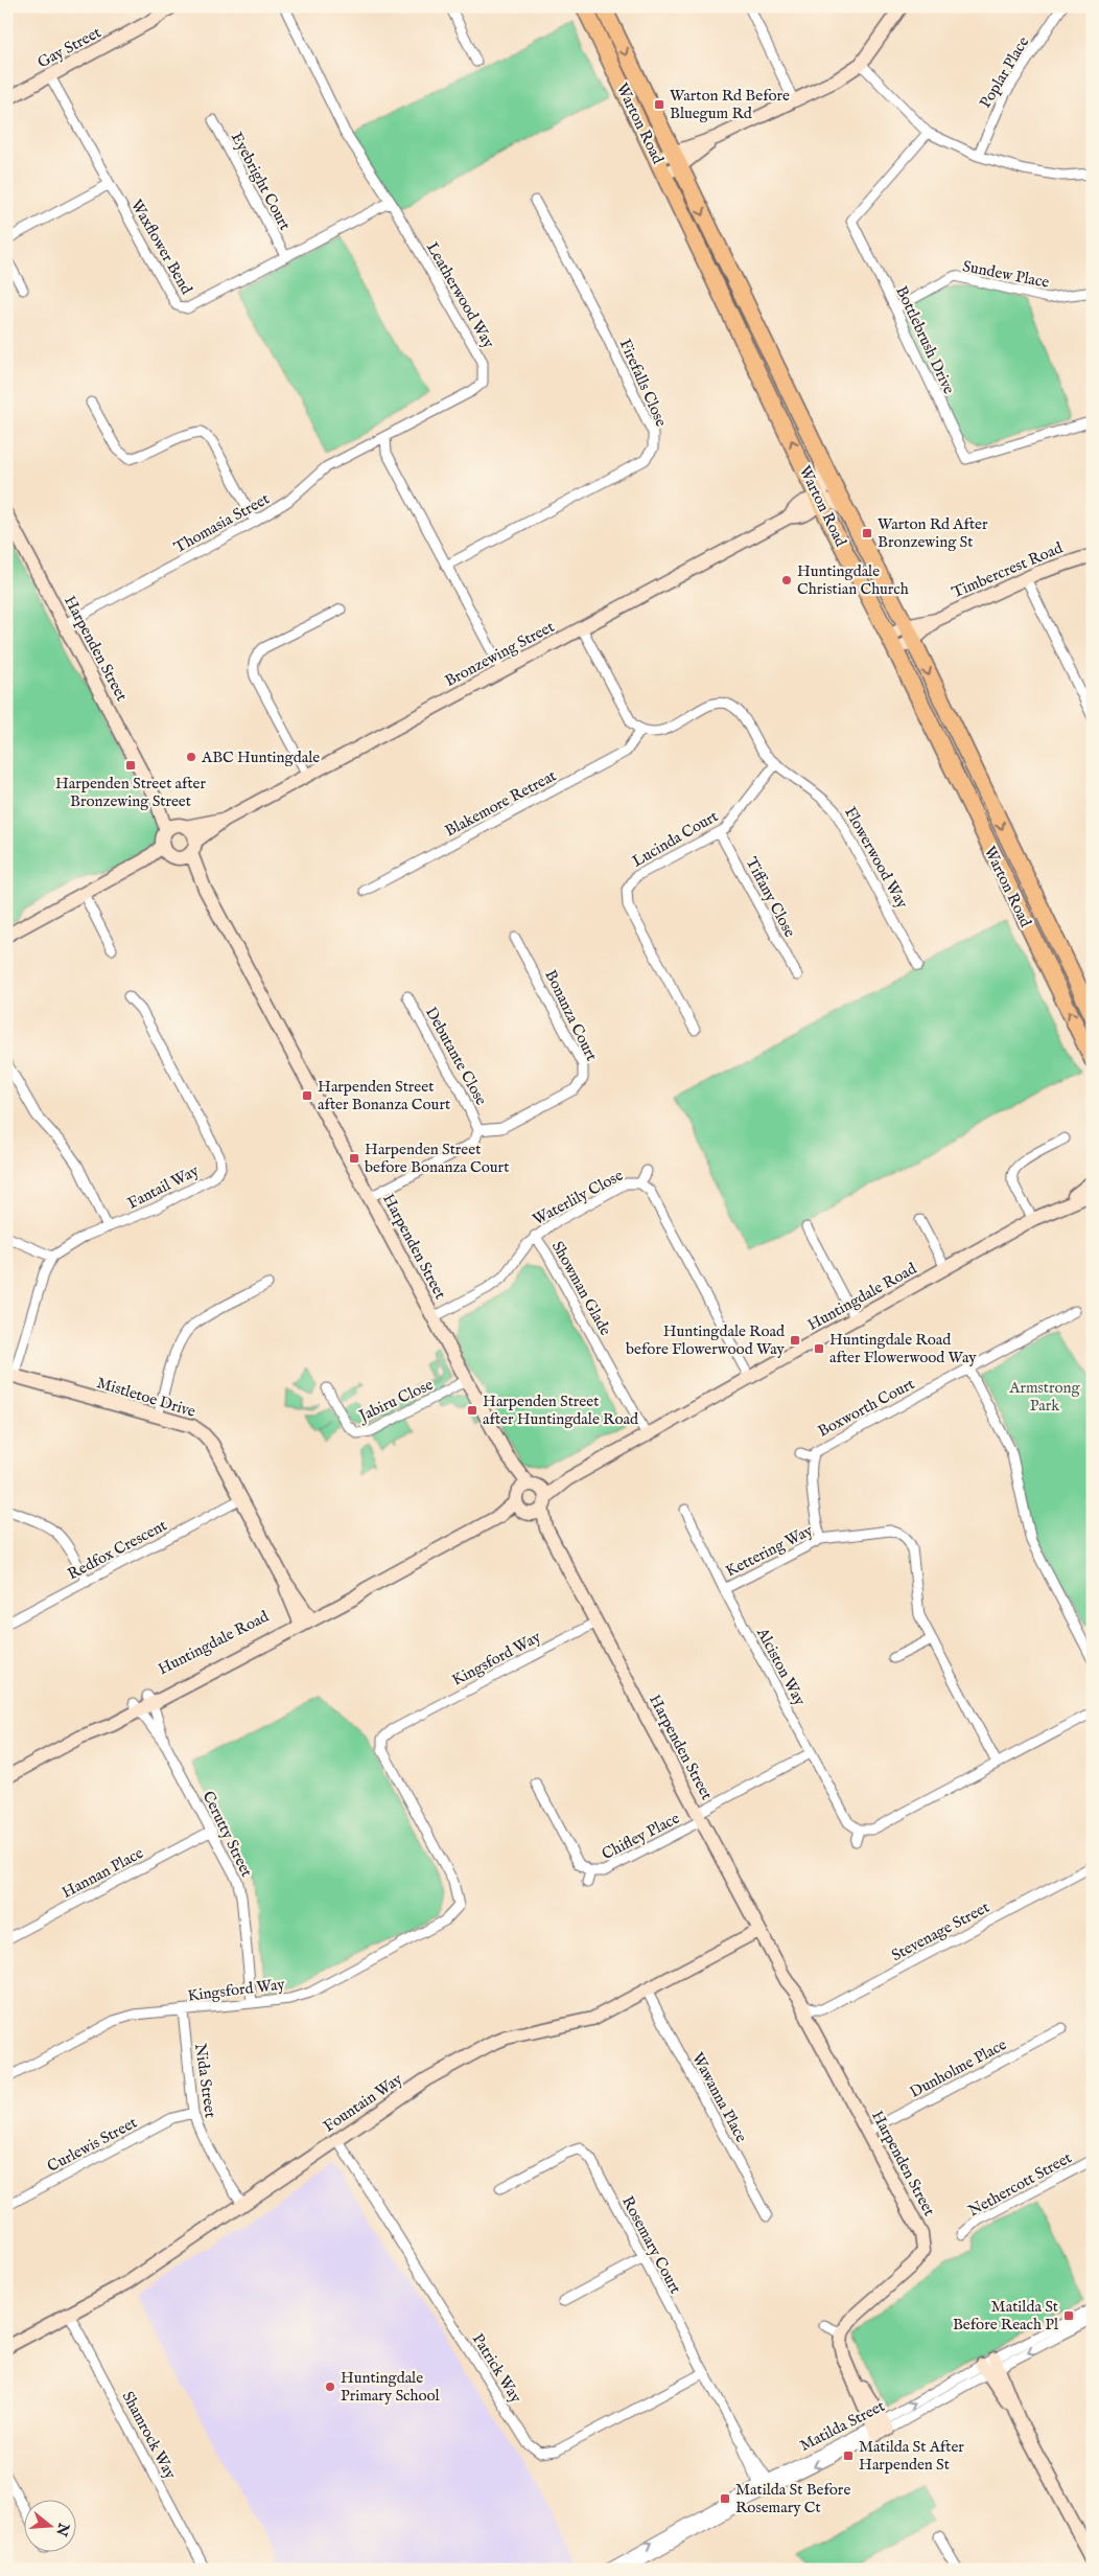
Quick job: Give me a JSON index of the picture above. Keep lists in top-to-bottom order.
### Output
{
  "streets": {
    "main road": ["Warton Road"],
    "street": [
      "Gay Street",
      "Poplar Place",
      "Eyebright Court",
      "Waxflower Bend",
      "Sundew Place",
      "Leatherwood Way",
      "Bottlebrush Drive",
      "Firefalls Close",
      "Thomasia Street",
      "Timbercrest Road",
      "Harpenden Street",
      "Bronzewing Street",
      "Blakemore Retreat",
      "Lucinda Court",
      "Flowerwood Way",
      "Tiffany Close",
      "Bonanza Court",
      "Debutante Close",
      "Fantail Way",
      "Waterlily Close",
      "Showman Glade",
      "Huntingdale Road",
      "Mistletoe Drive",
      "Jabiru Close",
      "Boxworth Court",
      "Redfox Crescent",
      "Kettering Way",
      "Kingsford Way",
      "Alciston Way",
      "Cerutty Street",
      "Chifley Place",
      "Hannan Place",
      "Stevenage Street",
      "Dunholme Place",
      "Nida Street",
      "Wawanna Place",
      "Fountain Way",
      "Curlewis Street",
      "Nethercott Street",
      "Rosemary Court",
      "Patrick Way",
      "Matilda Street",
      "Shamrock Way"
    ]
  },
  "crossings": [
    ["Gay Street", "Waxflower Bend"],
    ["Warton Road", "Timbercrest Road"],
    ["Warton Road", "Bronzewing Street"],
    ["Eyebright Court", "Waxflower Bend"],
    ["Waxflower Bend", "Leatherwood Way"],
    ["Sundew Place", "Bottlebrush Drive"],
    ["Leatherwood Way", "Thomasia Street"],
    ["Thomasia Street", "Harpenden Street"],
    ["Harpenden Street", "Bronzewing Street"],
    ["Harpenden Street", "Waterlily Close"],
    ["Harpenden Street", "Huntingdale Road"],
    ["Harpenden Street", "Jabiru Close"],
    ["Harpenden Street", "Kingsford Way"],
    ["Harpenden Street", "Chifley Place"],
    ["Harpenden Street", "Stevenage Street"],
    ["Harpenden Street", "Dunholme Place"],
    ["Harpenden Street", "Fountain Way"],
    ["Blakemore Retreat", "Flowerwood Way"],
    ["Lucinda Court", "Flowerwood Way"],
    ["Lucinda Court", "Tiffany Close"],
    ["Bonanza Court", "Debutante Close"],
    ["Waterlily Close", "Showman Glade"],
    ["Waterlily Close", "Huntingdale Road"],
    ["Showman Glade", "Huntingdale Road"],
    ["Huntingdale Road", "Mistletoe Drive"],
    ["Huntingdale Road", "Cerutty Street"],
    ["Mistletoe Drive", "Redfox Crescent"],
    ["Boxworth Court", "Kettering Way"],
    ["Kettering Way", "Alciston Way"],
    ["Kingsford Way", "Cerutty Street"],
    ["Kingsford Way", "Nida Street"],
    ["Alciston Way", "Chifley Place"],
    ["Cerutty Street", "Hannan Place"],
    ["Nida Street", "Fountain Way"],
    ["Nida Street", "Curlewis Street"],
    ["Wawanna Place", "Fountain Way"],
    ["Fountain Way", "Patrick Way"],
    ["Fountain Way", "Shamrock Way"],
    ["Rosemary Court", "Patrick Way"],
    ["Rosemary Court", "Matilda Street"]
  ],
  "parks": ["Armstrong Park"],
  "places": {
    "transit": [
      "Warton Rd Before Bluegum Rd",
      "Warton Rd After Bronzewing St",
      "Harpenden Street after Bronzewing Street",
      "Harpenden Street after Bonanza Court",
      "Harpenden Street before Bonanza Court",
      "Huntingdale Road before Flowerwood Way",
      "Huntingdale Road after Flowerwood Way",
      "Harpenden Street after Huntingdale Road",
      "Matilda St Before Reach Pl",
      "Matilda St After Harpenden St",
      "Matilda St Before Rosemary Ct"
    ],
    "other": ["Huntingdale Christian Church", "ABC Huntingdale", "Huntingdale Primary School"]
  },
  "north": "right"
}
